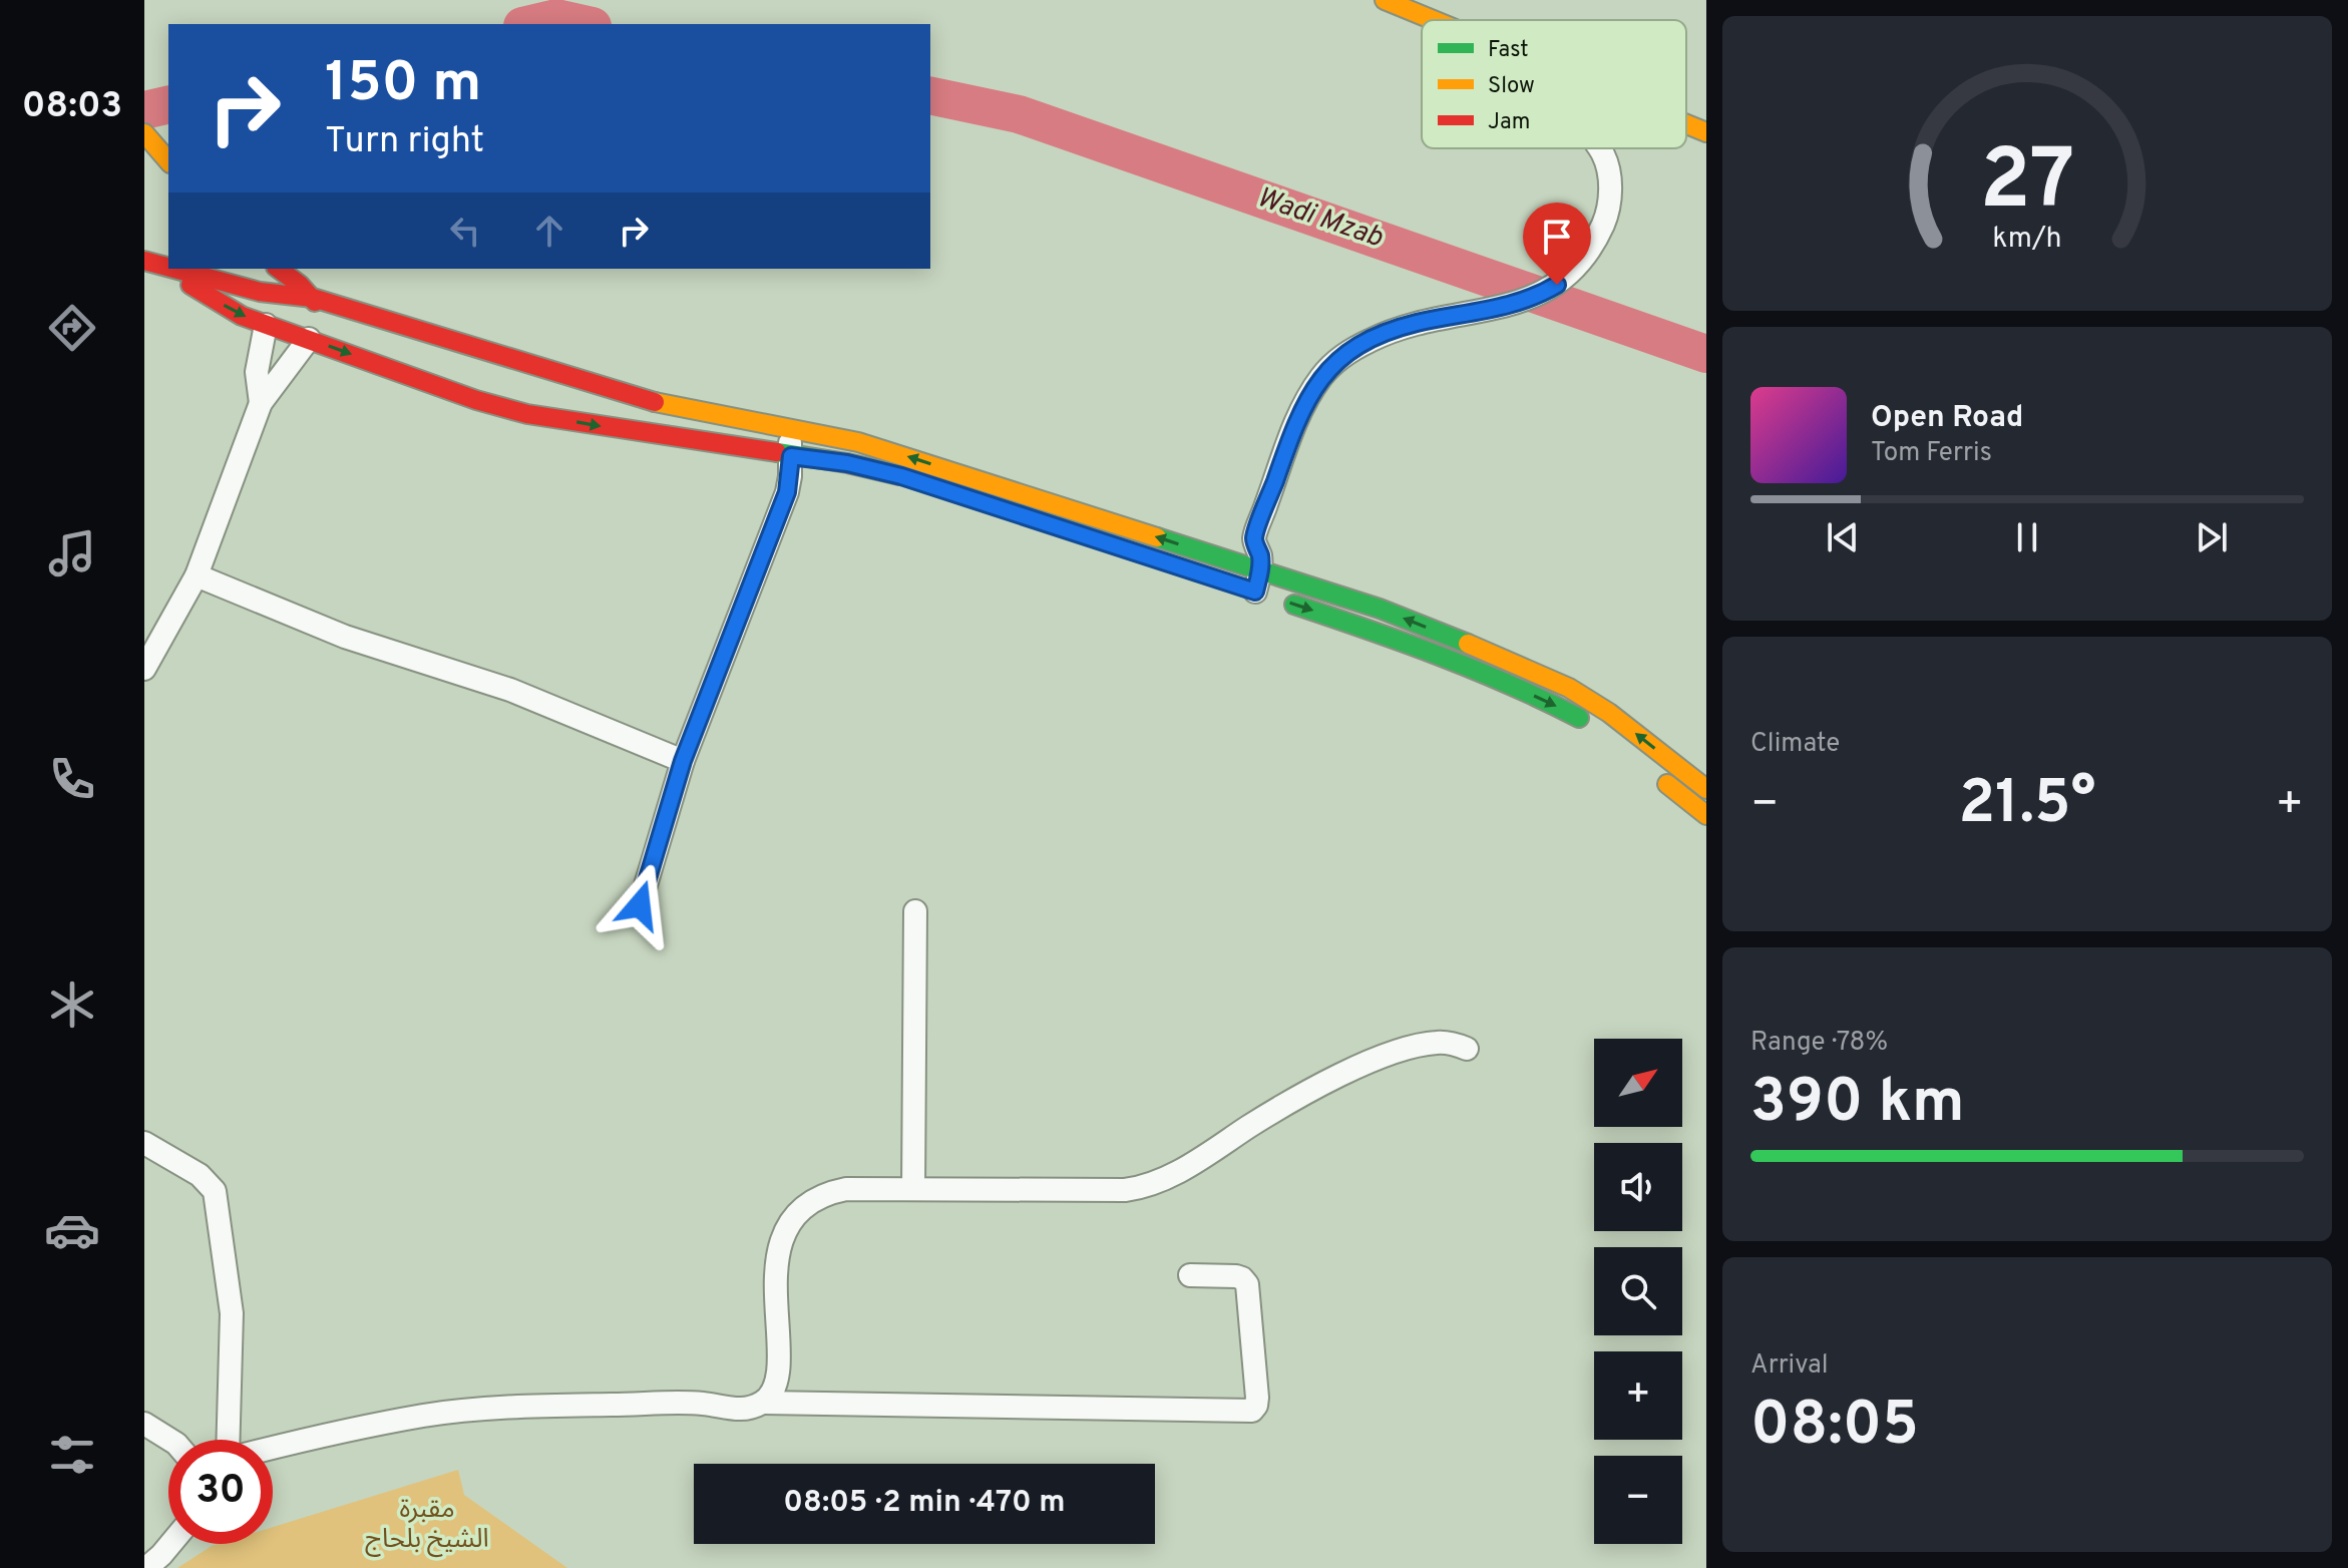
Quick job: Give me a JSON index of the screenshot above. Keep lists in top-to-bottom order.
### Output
{
  "water": ["Wadi Mzab"],
  "parks": ["مقبرة الشيخ بلحاج"],
  "legend": ["Fast", "Slow", "Jam"],
  "north": "top right",
  "page": {
    "tabs": "08:03",
    "turn": ["150 m", "Turn right"],
    "song": ["Open Road", "Tom Ferris"],
    "tile": [
      "Climate",
      ["Range · 78%", "390 km"],
      ["Arrival", "08:05"]
    ],
    "heat": ["−", "21.5°", "+"],
    "map_buttons": ["+", "−"],
    "limit": "30",
    "trip": "08:05 · 2 min · 470 m",
    "gauge": ["27", "km/h"]
  }
}
